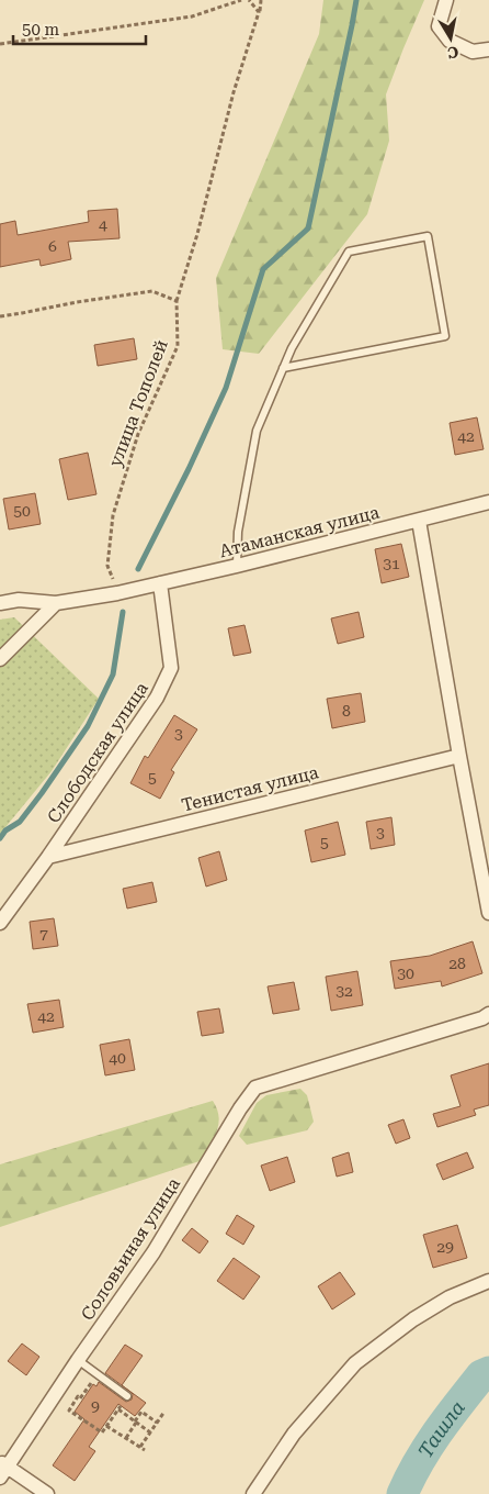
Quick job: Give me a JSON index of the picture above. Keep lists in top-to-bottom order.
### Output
{
  "streets": {
    "street": [
      "Атаманская улица",
      "Слободская улица",
      "Тенистая улица",
      "Соловьиная улица"
    ],
    "path": ["улица Тополей"]
  },
  "crossings": [
    ["улица Тополей", "Атаманская улица"],
    ["Атаманская улица", "Слободская улица"],
    ["Слободская улица", "Тенистая улица"]
  ],
  "water": ["Ташла"],
  "house_numbers": [
    "4",
    "6",
    "42",
    "50",
    "31",
    "8",
    "3",
    "5",
    "3",
    "5",
    "7",
    "28",
    "30",
    "32",
    "42",
    "40",
    "29",
    "9"
  ],
  "scale_bar": "50 m",
  "north": "bottom"
}
